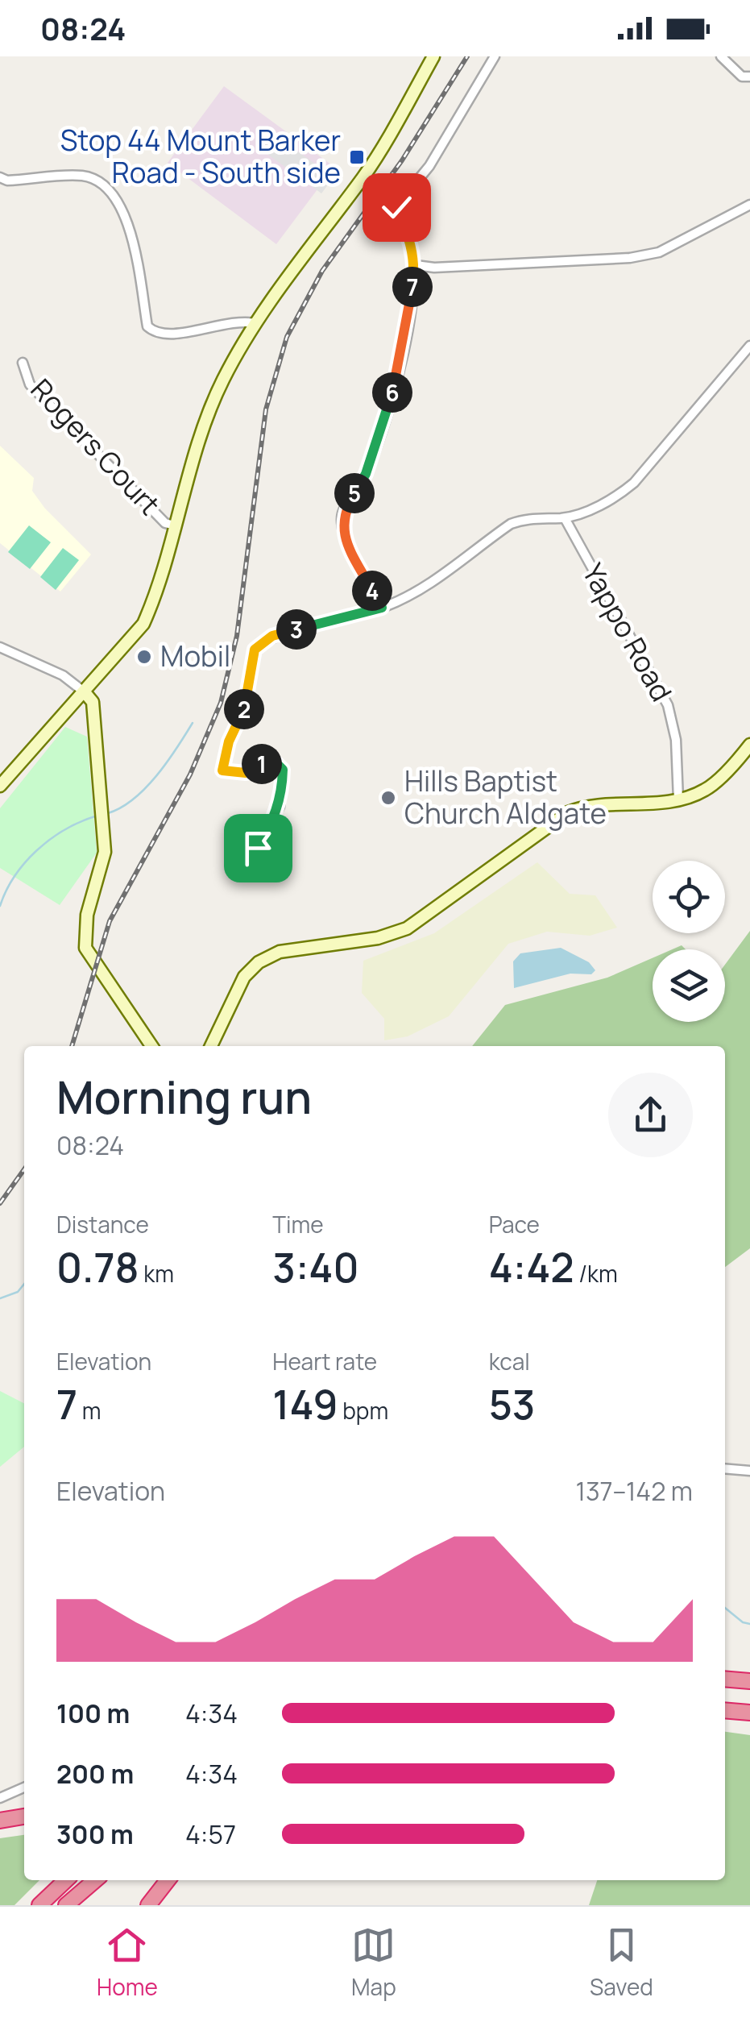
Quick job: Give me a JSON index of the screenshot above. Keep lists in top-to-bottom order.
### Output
{
  "streets": {
    "street": ["Rogers Court", "Yappo Road"]
  },
  "places": {
    "transit": ["Stop 44 Mount Barker Road - South side"],
    "other": ["Mobil", "Hills Baptist Church Aldgate"]
  },
  "page": {
    "status": "08:24",
    "pins": [
      "7",
      "6",
      "5",
      "4",
      "3",
      "2",
      "1"
    ],
    "heading": ["Morning run", "08:24"],
    "stats": [
      ["Distance", "0.78 km"],
      ["Time", "3:40"],
      ["Pace", "4:42 /km"],
      ["Elevation", "7 m"],
      ["Heart rate", "149 bpm"],
      ["kcal", "53"]
    ],
    "chart": ["Elevation", "137–142 m"],
    "list": [
      {
        "name": "100 m",
        "note": "4:34"
      },
      {
        "name": "200 m",
        "note": "4:34"
      },
      {
        "name": "300 m",
        "note": "4:57"
      }
    ],
    "tabs": ["Home", "Map", "Saved"]
  }
}
